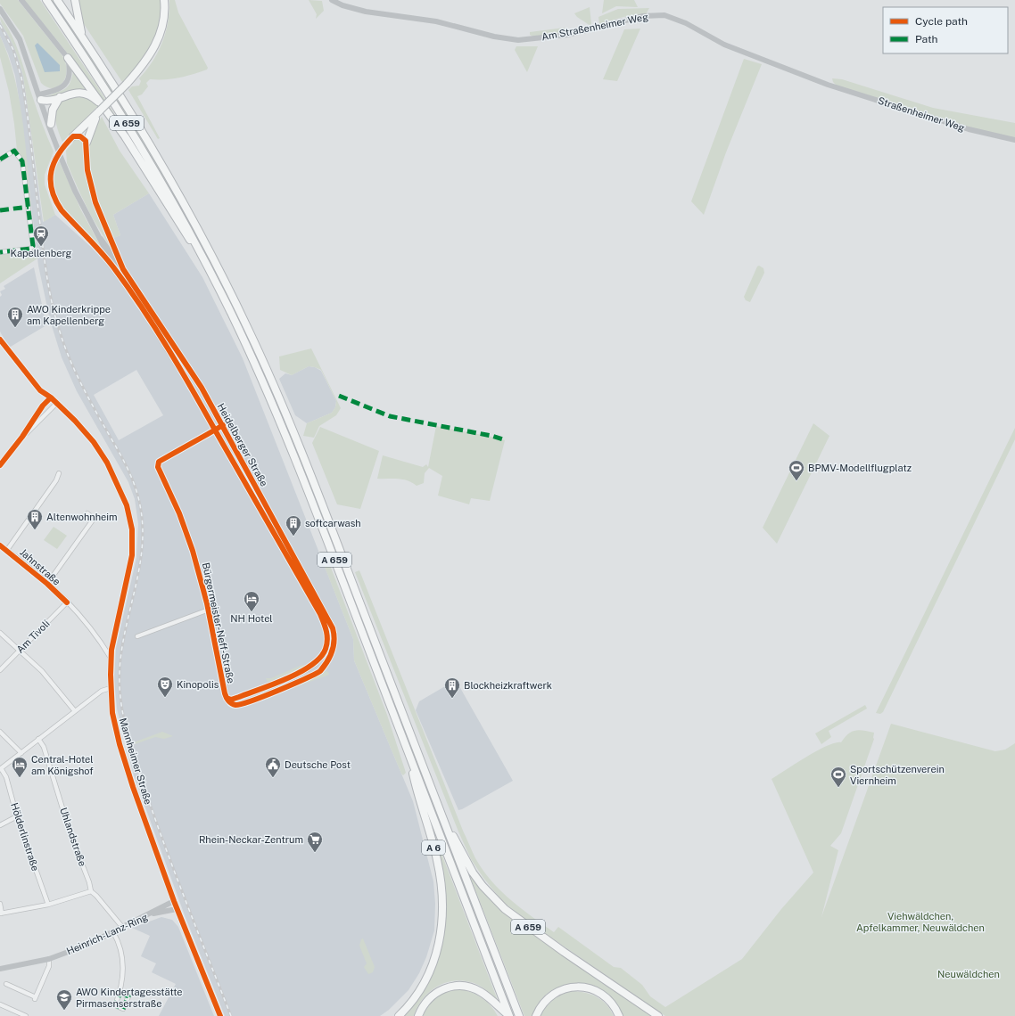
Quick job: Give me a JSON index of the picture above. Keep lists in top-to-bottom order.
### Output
{
  "streets": {
    "highway": ["A 659", "A 6"],
    "street": [
      "Am Straßenheimer Weg",
      "Straßenheimer Weg",
      "Heidelberger Straße",
      "Jahnstraße",
      "Bürgermeister-Neff-Straße",
      "Am Tivoli",
      "Mannheimer Straße",
      "Hölderlinstraße",
      "Uhlandstraße",
      "Heinrich-Lanz-Ring"
    ]
  },
  "crossings": [
    ["Am Straßenheimer Weg", "Straßenheimer Weg"],
    ["A 659", "A 6"],
    ["Heidelberger Straße", "Bürgermeister-Neff-Straße"],
    ["Jahnstraße", "Am Tivoli"],
    ["Jahnstraße", "Mannheimer Straße"],
    ["Mannheimer Straße", "Heinrich-Lanz-Ring"],
    ["Uhlandstraße", "Heinrich-Lanz-Ring"]
  ],
  "parks": ["Viehwäldchen, Apfelkammer, Neuwäldchen", "Neuwäldchen"],
  "places": {
    "station": ["Kapellenberg"],
    "building": [
      "AWO Kinderkrippe am Kapellenberg",
      "Altenwohnheim",
      "softcarwash",
      "Blockheizkraftwerk"
    ],
    "sports": ["BPMV-Modellflugplatz", "Sportschützenverein Viernheim"],
    "hotel": ["NH Hotel", "Central-Hotel am Königshof"],
    "theatre": ["Kinopolis"],
    "public building": ["Deutsche Post"],
    "supermarket": ["Rhein-Neckar-Zentrum"],
    "school or university": ["AWO Kindertagesstätte Pirmasenserstraße"]
  },
  "legend": ["Cycle path", "Path"]
}
